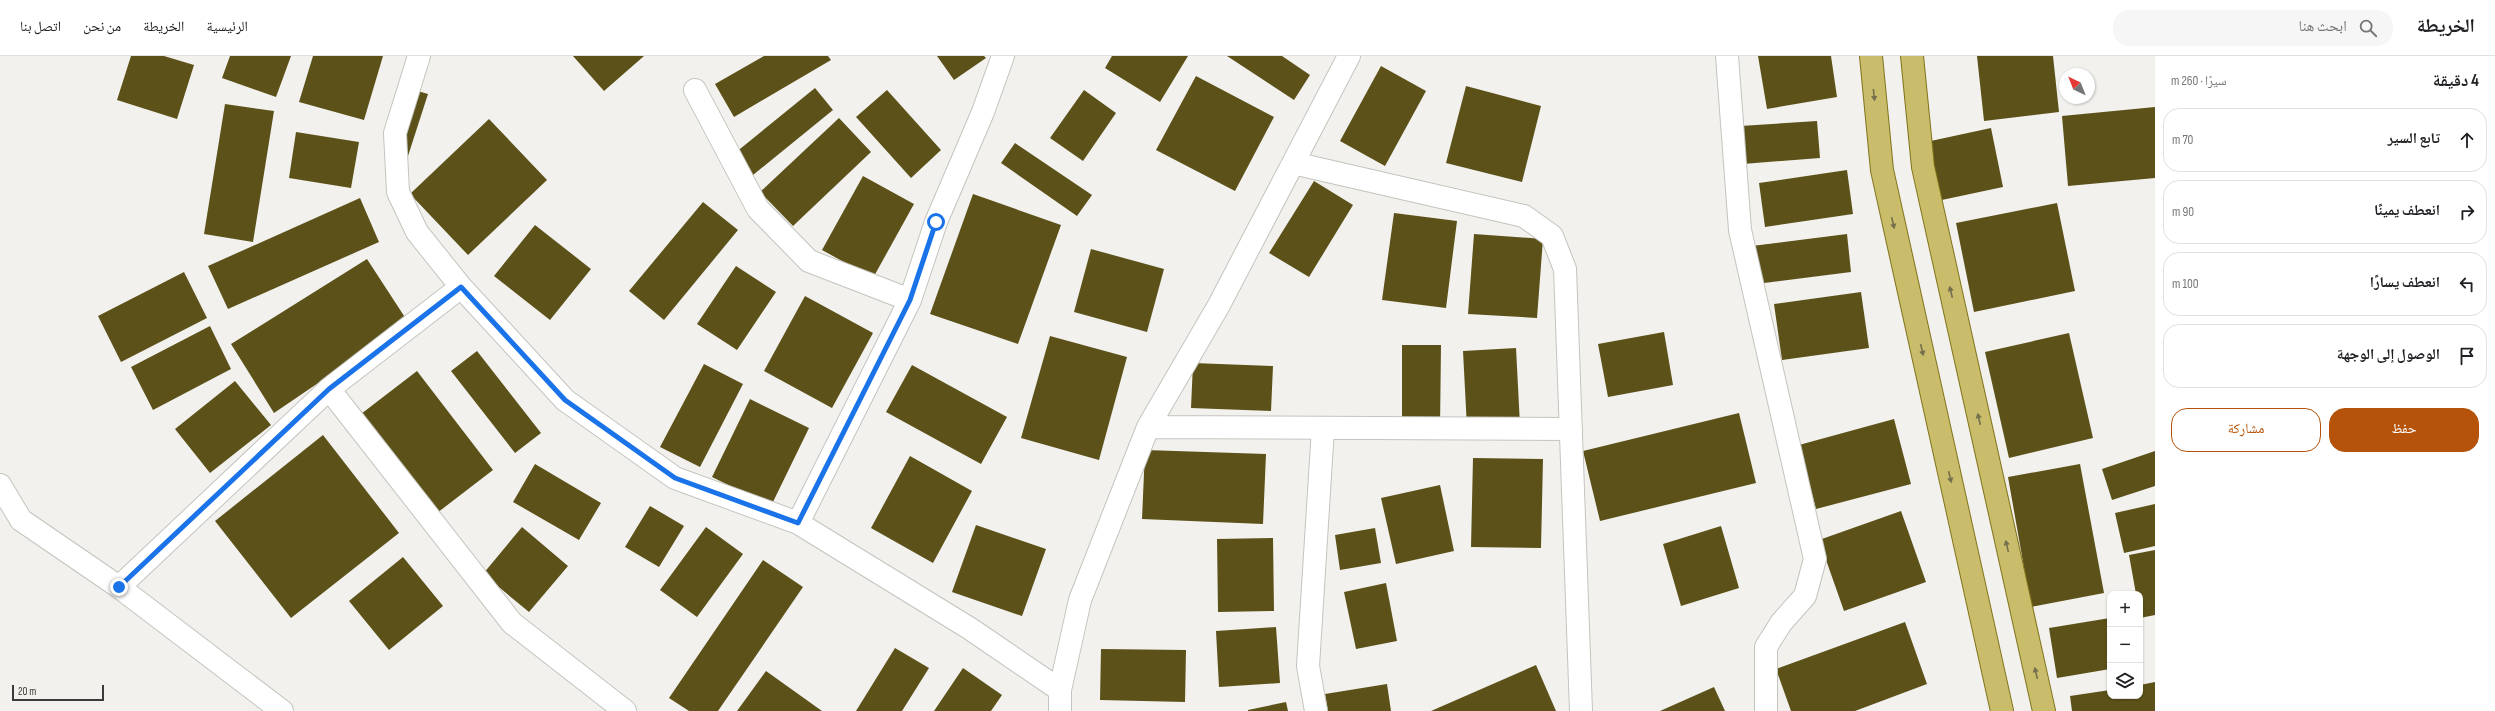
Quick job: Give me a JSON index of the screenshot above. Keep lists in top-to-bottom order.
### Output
{
  "scale_bar": "20 m",
  "north": "top left",
  "page": {
    "header": "الخريطة",
    "search": "ابحث هنا",
    "nav": [
      "الرئيسية",
      "الخريطة",
      "من نحن",
      "اتصل بنا"
    ],
    "heading": ["4 دقيقة", "سيرًا · 260 m"],
    "list": [
      ["تابع السير", "70 m"],
      ["انعطف يمينًا", "90 m"],
      ["انعطف يسارًا", "100 m"],
      "الوصول إلى الوجهة"
    ],
    "buttons": ["حفظ", "مشاركة"],
    "map_buttons": ["+", "−"],
    "scale": "20 m"
  }
}
